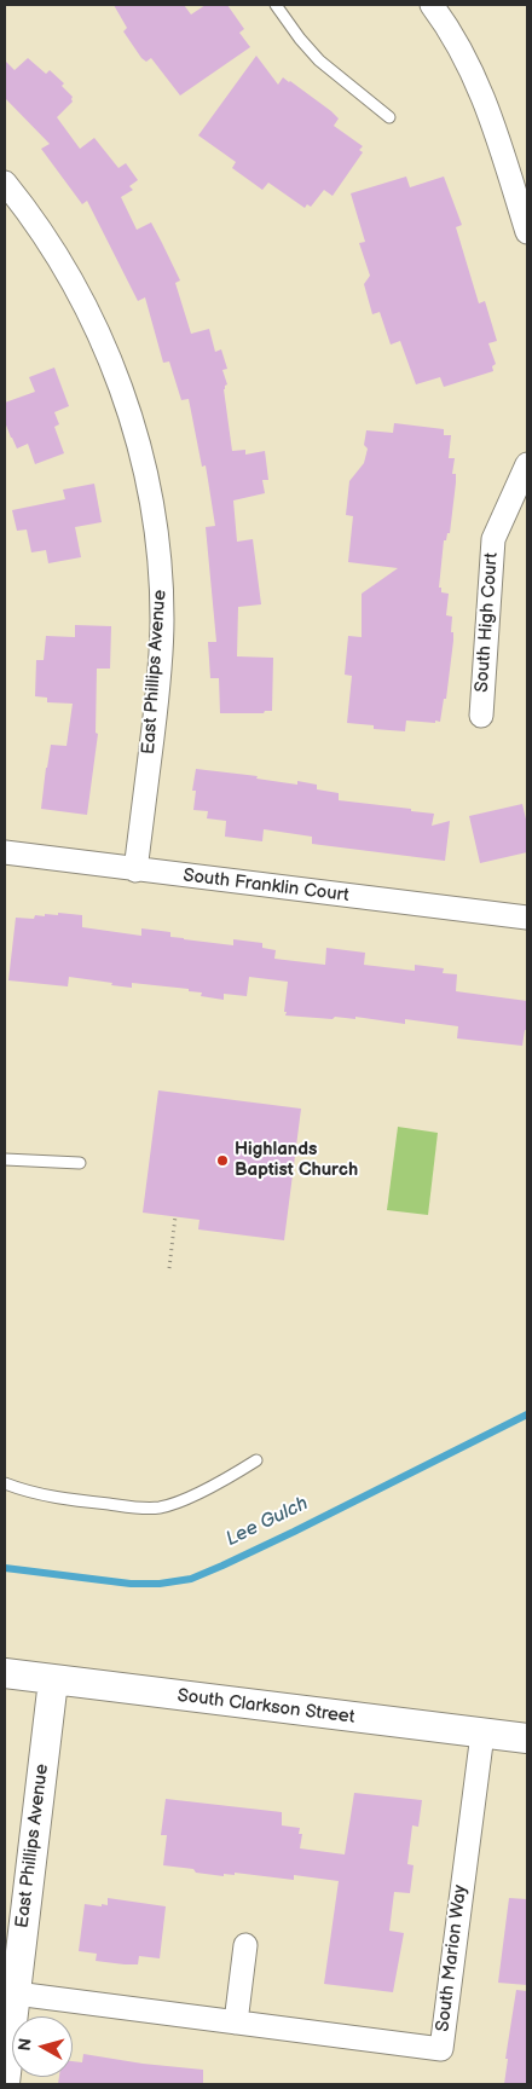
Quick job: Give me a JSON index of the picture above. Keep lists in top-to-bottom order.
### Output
{
  "streets": {
    "street": [
      "South High Court",
      "East Phillips Avenue",
      "South Franklin Court",
      "South Clarkson Street",
      "South Marion Way"
    ]
  },
  "crossings": [
    ["East Phillips Avenue", "South Franklin Court"],
    ["East Phillips Avenue", "South Clarkson Street"],
    ["East Phillips Avenue", "South Marion Way"],
    ["South Clarkson Street", "South Marion Way"]
  ],
  "water": ["Lee Gulch"],
  "places": ["Highlands Baptist Church"],
  "north": "left"
}
